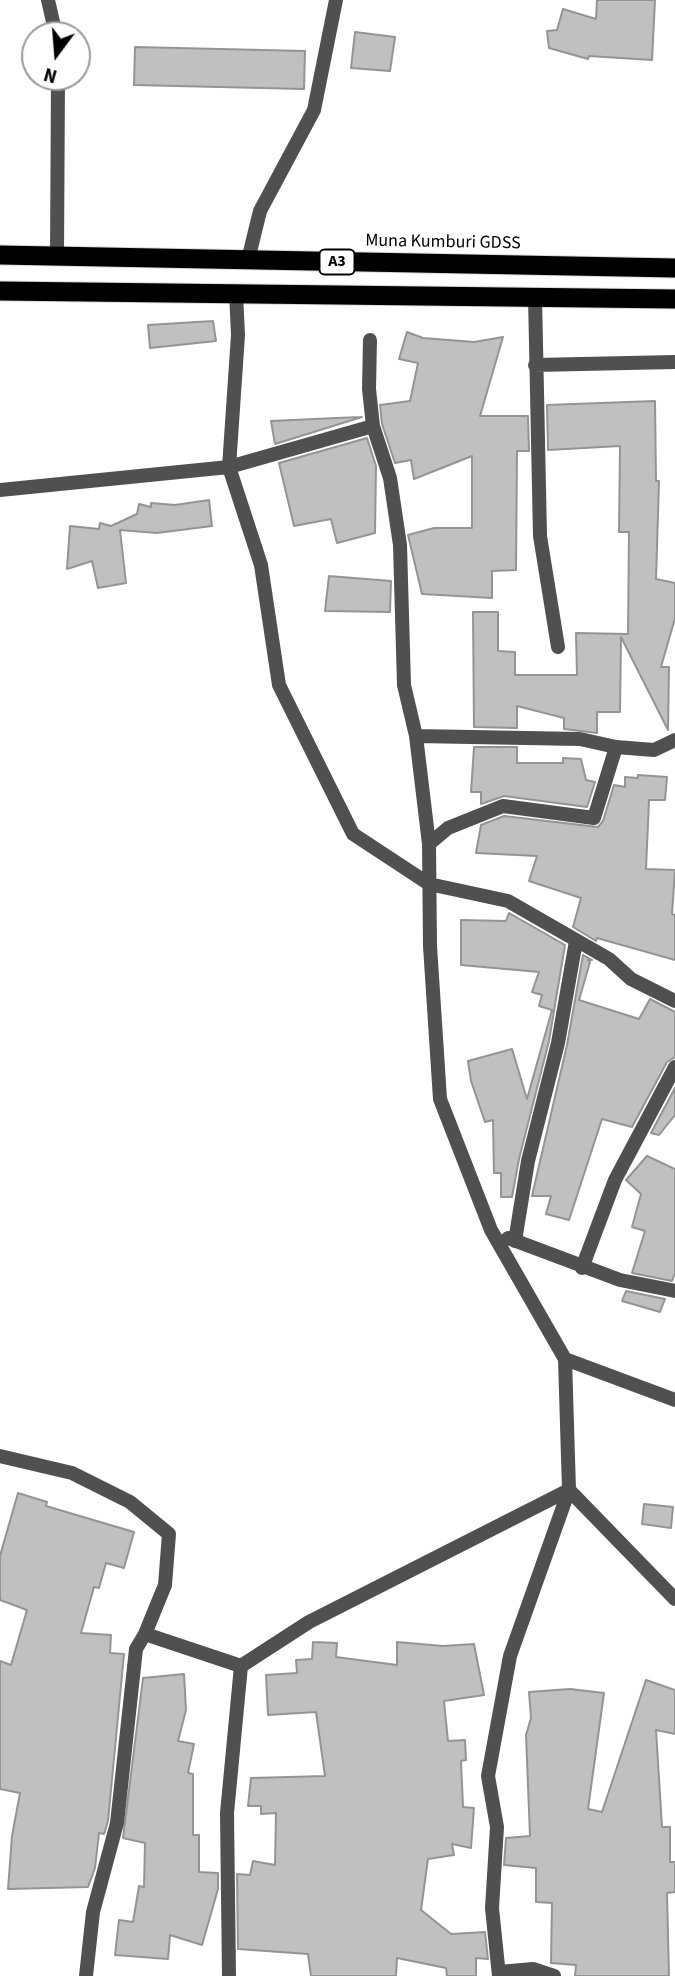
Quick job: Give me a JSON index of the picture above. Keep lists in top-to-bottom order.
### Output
{
  "streets": {
    "highway": ["Muna Kumburi GDSS", "A3"]
  },
  "north": "bottom"
}
